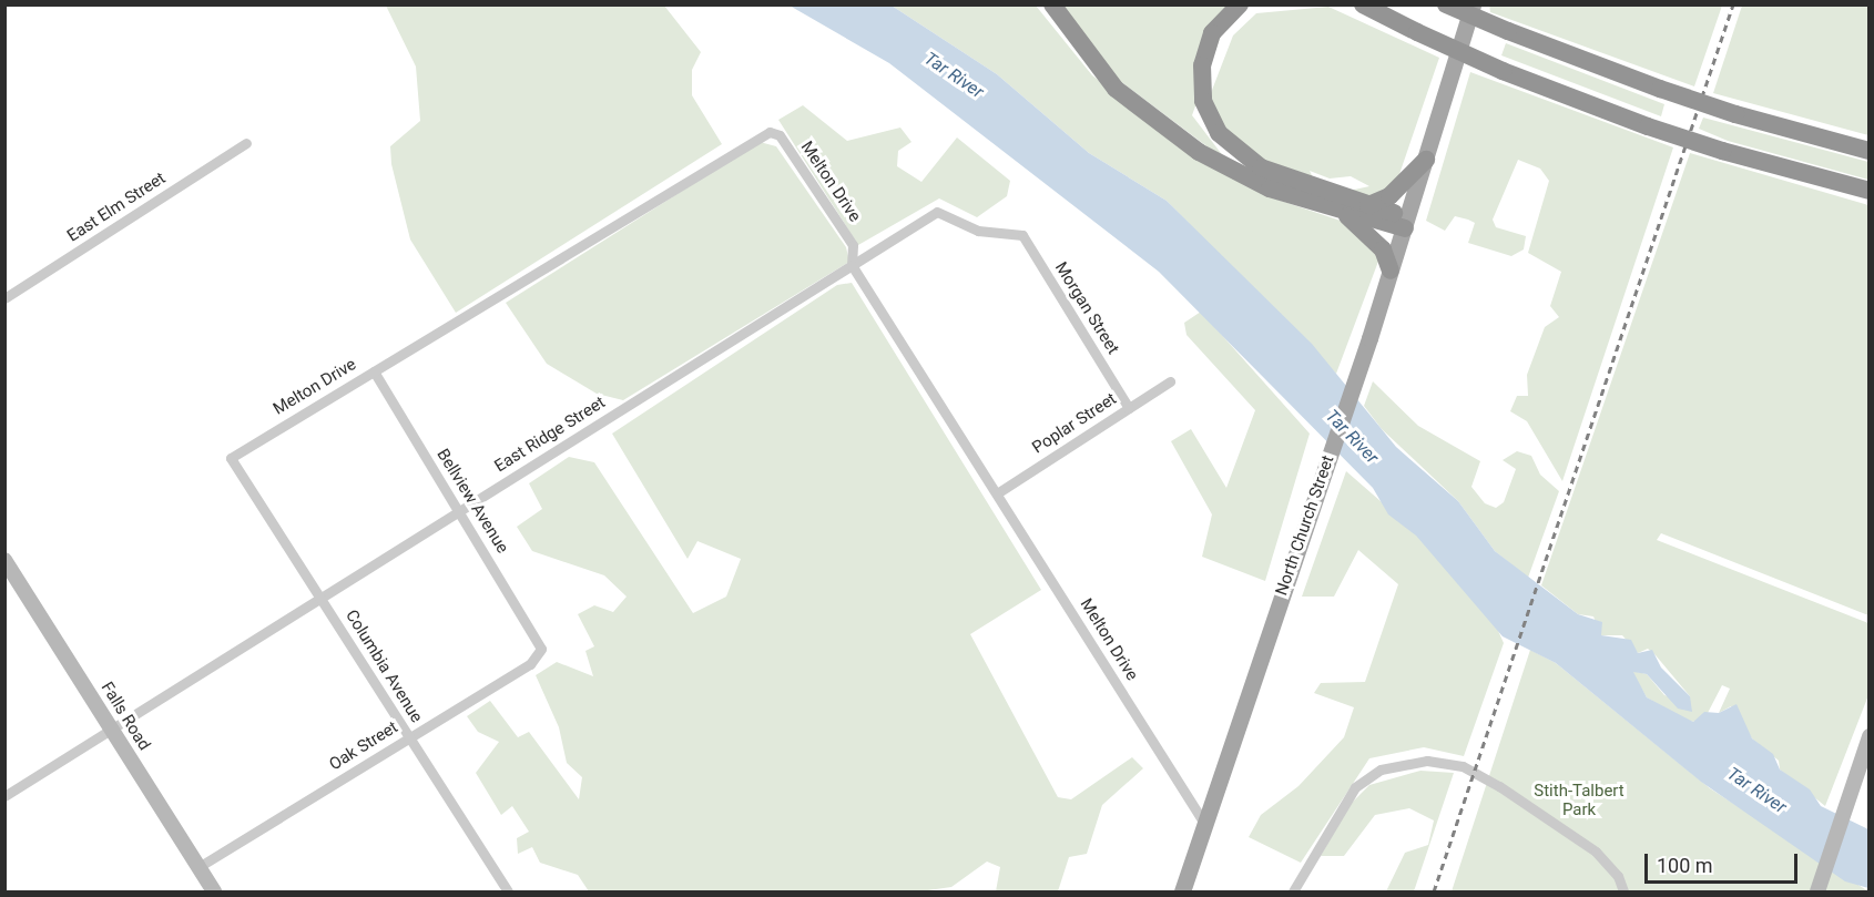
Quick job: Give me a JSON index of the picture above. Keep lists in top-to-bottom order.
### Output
{
  "streets": {
    "main road": ["North Church Street", "Falls Road"],
    "street": [
      "Melton Drive",
      "East Elm Street",
      "Morgan Street",
      "Poplar Street",
      "East Ridge Street",
      "Bellview Avenue",
      "Columbia Avenue",
      "Oak Street"
    ]
  },
  "crossings": [
    ["Melton Drive", "Poplar Street"],
    ["Melton Drive", "East Ridge Street"],
    ["Melton Drive", "Bellview Avenue"],
    ["Melton Drive", "North Church Street"],
    ["Melton Drive", "Columbia Avenue"],
    ["Morgan Street", "Poplar Street"],
    ["Morgan Street", "East Ridge Street"],
    ["East Ridge Street", "Bellview Avenue"],
    ["East Ridge Street", "Columbia Avenue"],
    ["East Ridge Street", "Falls Road"],
    ["Bellview Avenue", "Oak Street"],
    ["Columbia Avenue", "Oak Street"],
    ["Falls Road", "Oak Street"]
  ],
  "water": ["Tar River"],
  "parks": ["Stith-Talbert Park"],
  "scale_bar": "100 m"
}
